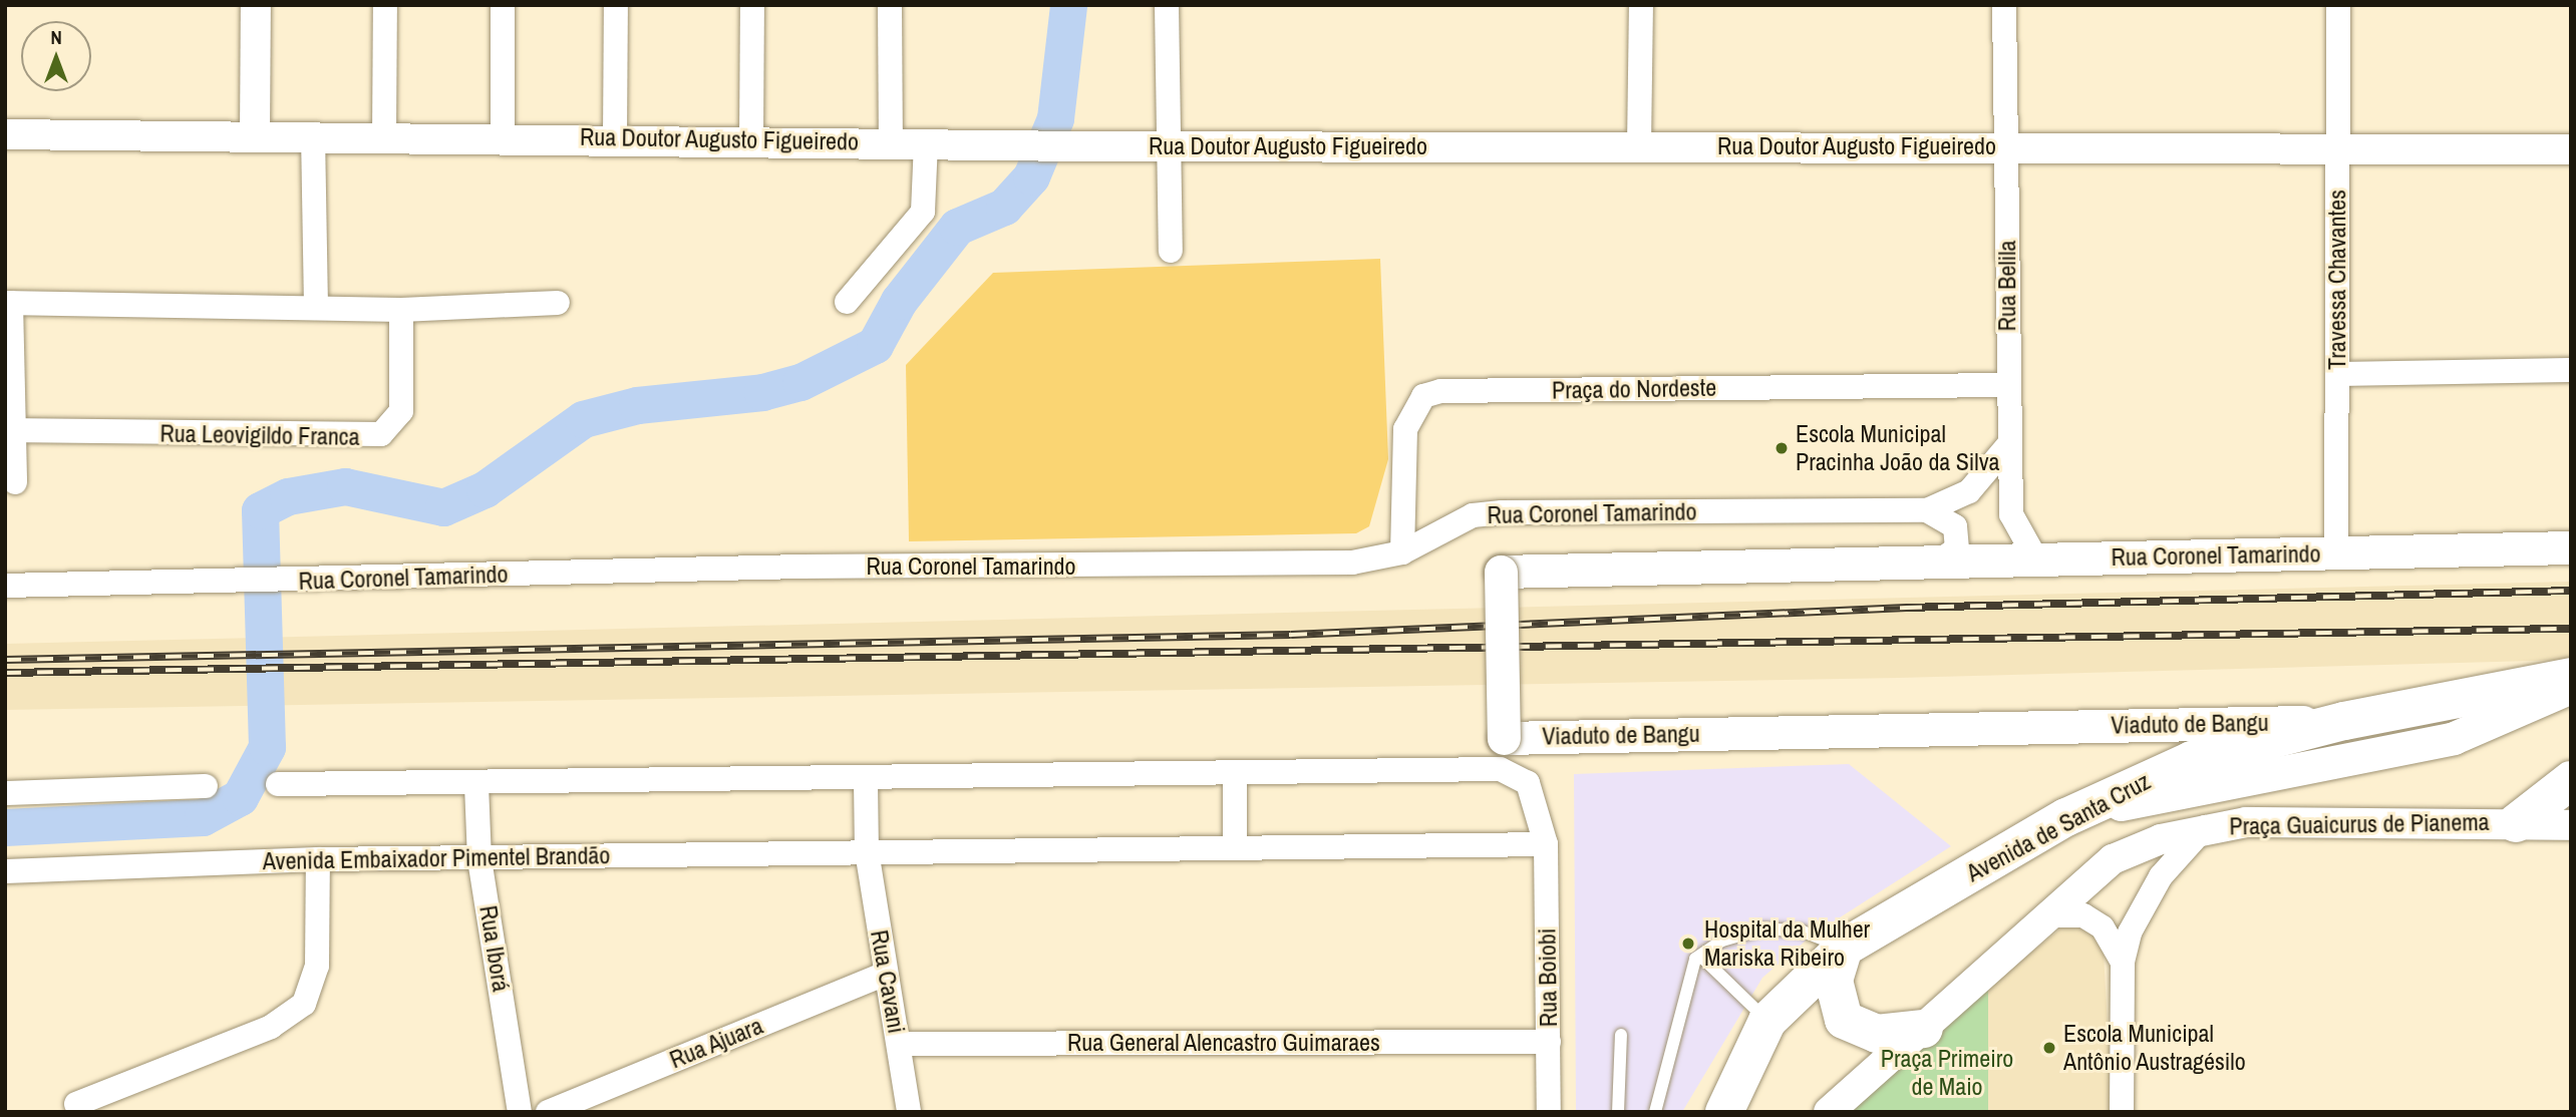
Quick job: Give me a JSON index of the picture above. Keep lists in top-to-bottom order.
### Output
{
  "streets": {
    "main road": ["Rua Coronel Tamarindo", "Viaduto de Bangu", "Avenida de Santa Cruz"],
    "street": [
      "Rua Doutor Augusto Figueiredo",
      "Travessa Chavantes",
      "Rua Belila",
      "Praça do Nordeste",
      "Rua Leovigildo Franca",
      "Praça Guaicurus de Pianema",
      "Avenida Embaixador Pimentel Brandão",
      "Rua Iborá",
      "Rua Boiobi",
      "Rua Cavani",
      "Rua Ajuara",
      "Rua General Alencastro Guimaraes"
    ]
  },
  "crossings": [
    ["Rua Doutor Augusto Figueiredo", "Travessa Chavantes"],
    ["Rua Doutor Augusto Figueiredo", "Rua Belila"],
    ["Travessa Chavantes", "Rua Coronel Tamarindo"],
    ["Rua Belila", "Praça do Nordeste"],
    ["Rua Belila", "Rua Coronel Tamarindo"],
    ["Praça do Nordeste", "Rua Coronel Tamarindo"],
    ["Rua Coronel Tamarindo", "Viaduto de Bangu"],
    ["Viaduto de Bangu", "Avenida de Santa Cruz"],
    ["Avenida Embaixador Pimentel Brandão", "Rua Iborá"],
    ["Avenida Embaixador Pimentel Brandão", "Rua Boiobi"],
    ["Avenida Embaixador Pimentel Brandão", "Rua Cavani"],
    ["Rua Boiobi", "Rua General Alencastro Guimaraes"],
    ["Rua Cavani", "Rua Ajuara"],
    ["Rua Cavani", "Rua General Alencastro Guimaraes"]
  ],
  "parks": ["Praça Primeiro de Maio"],
  "places": ["Escola Municipal Pracinha João da Silva", "Hospital da Mulher Mariska Ribeiro", "Escola Municipal Antônio Austragésilo"],
  "north": "top"
}
